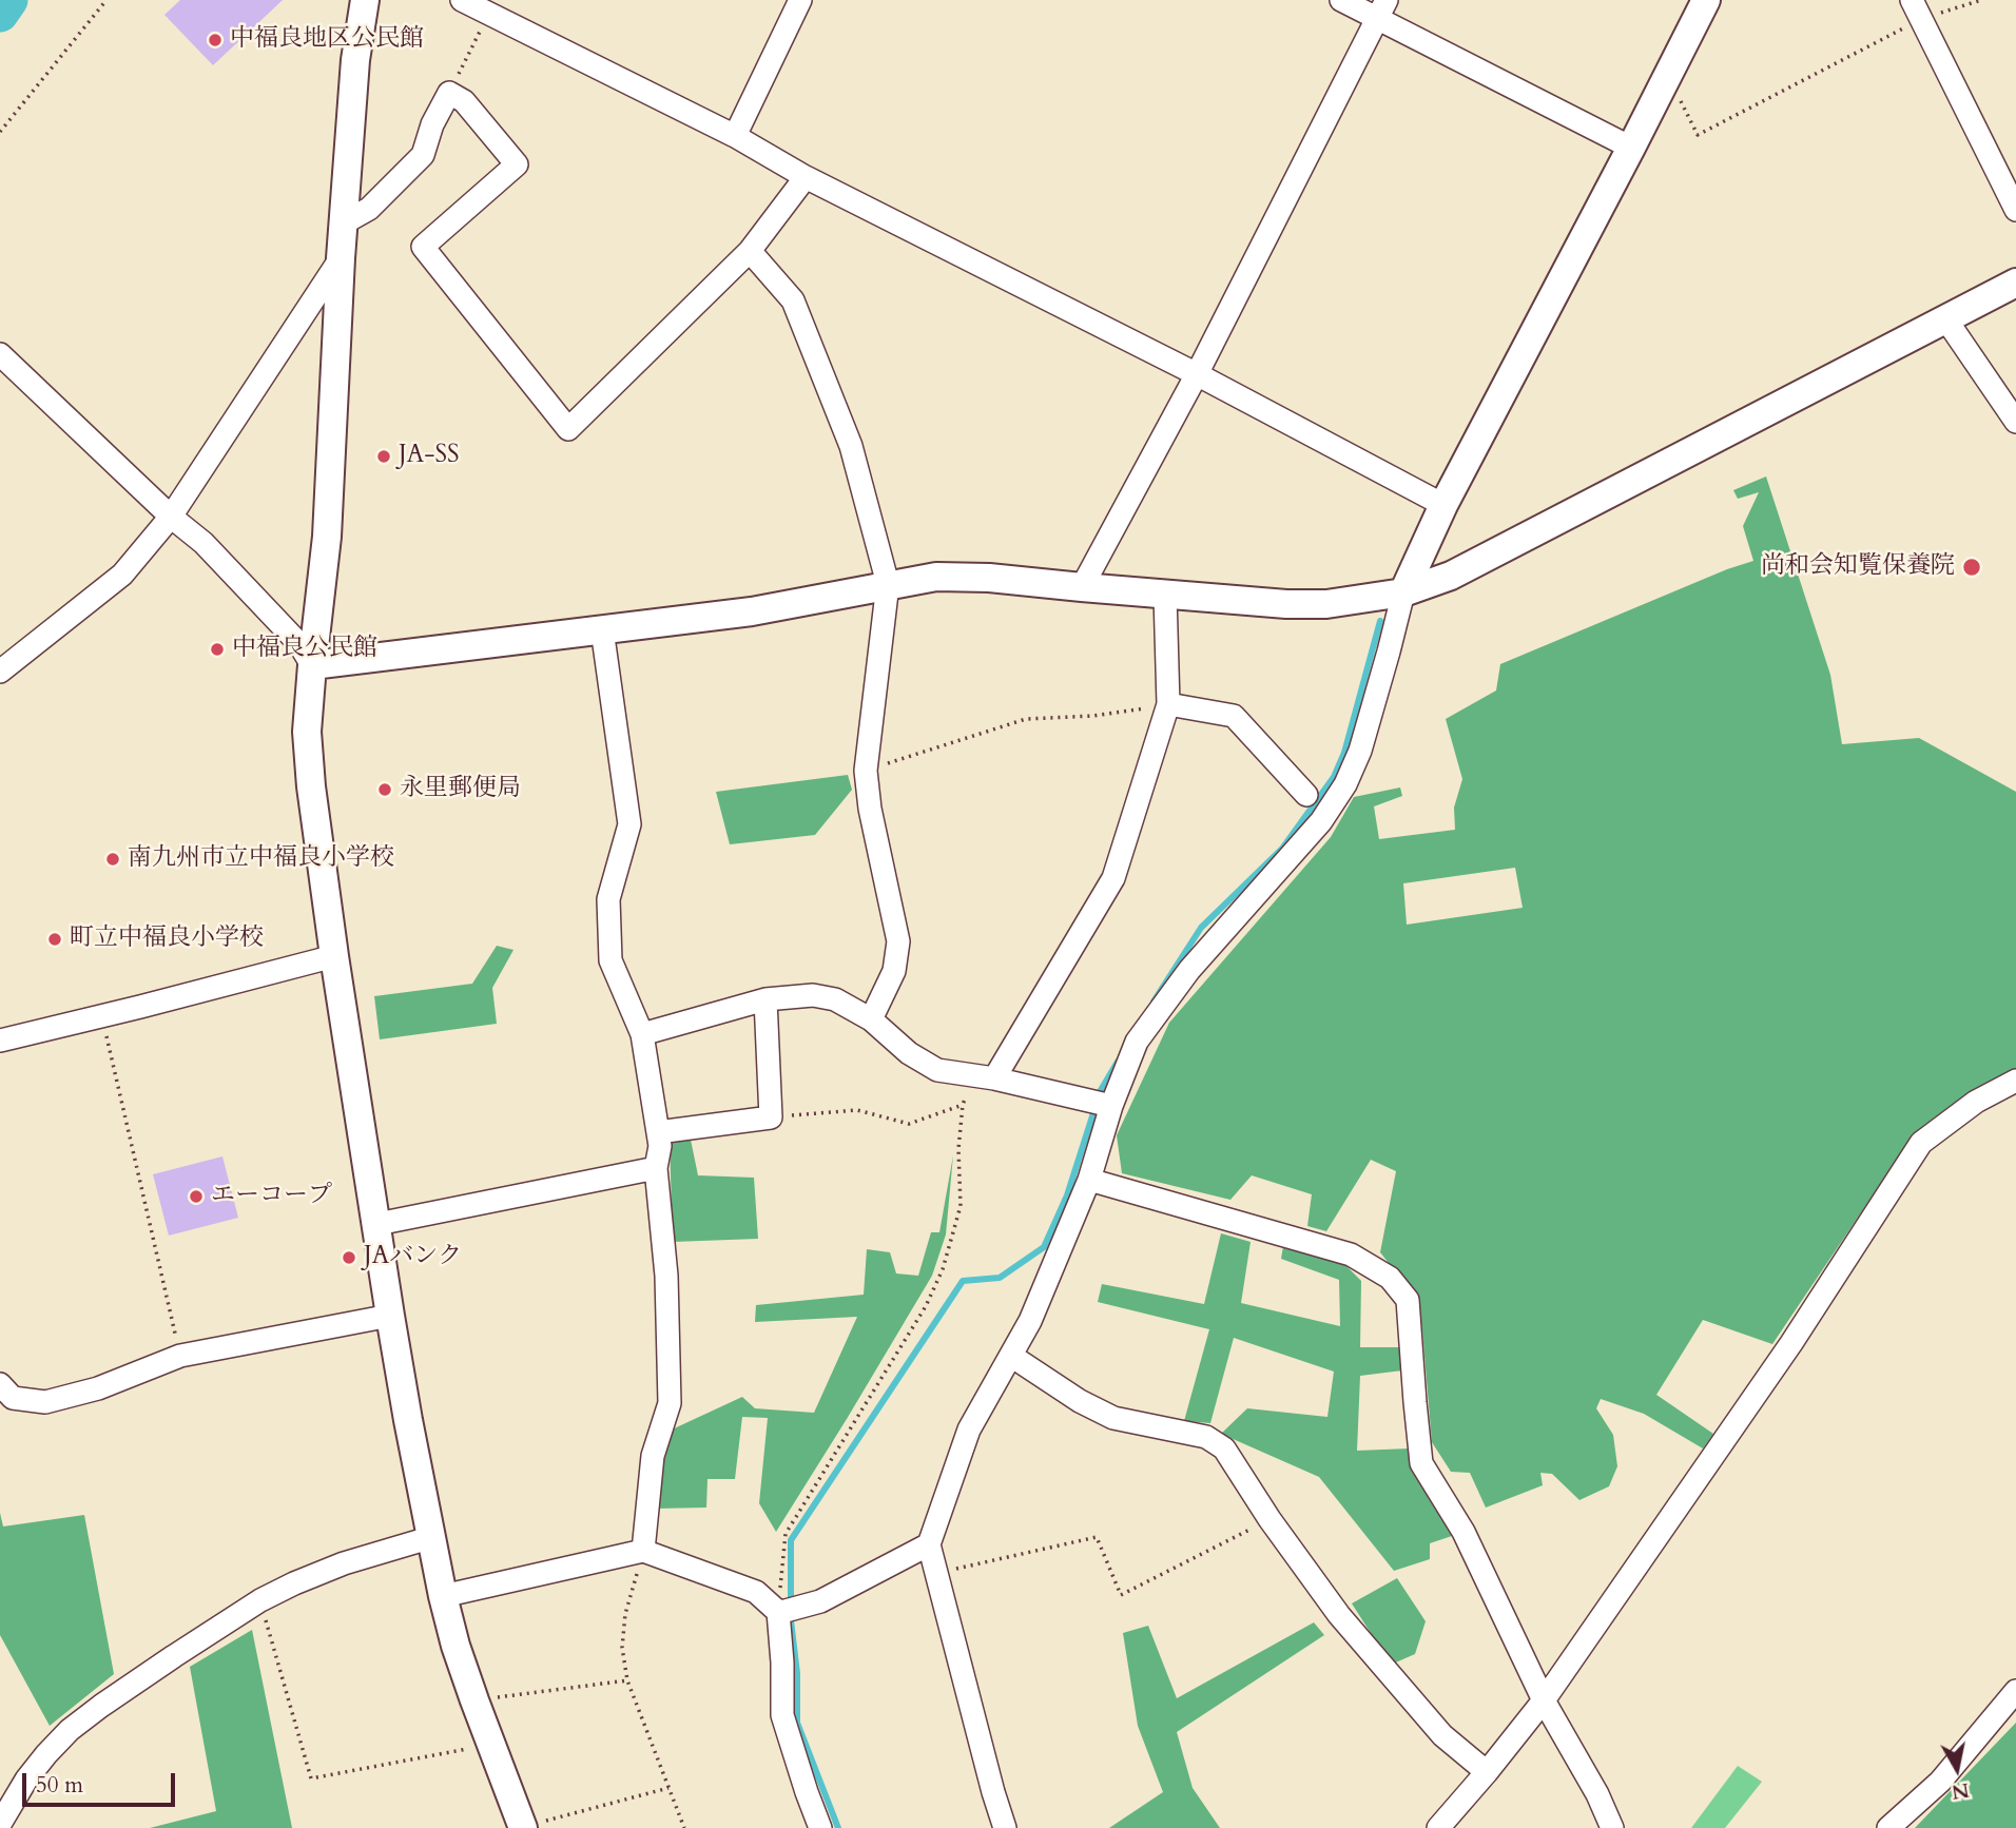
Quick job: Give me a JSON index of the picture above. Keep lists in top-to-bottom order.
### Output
{
  "places": [
    "中福良地区公民館",
    "JA-SS",
    "尚和会知覧保養院",
    "中福良公民館",
    "永里郵便局",
    "南九州市立中福良小学校",
    "町立中福良小学校",
    "エーコープ",
    "JAバンク"
  ],
  "scale_bar": "50 m",
  "north": "bottom"
}
